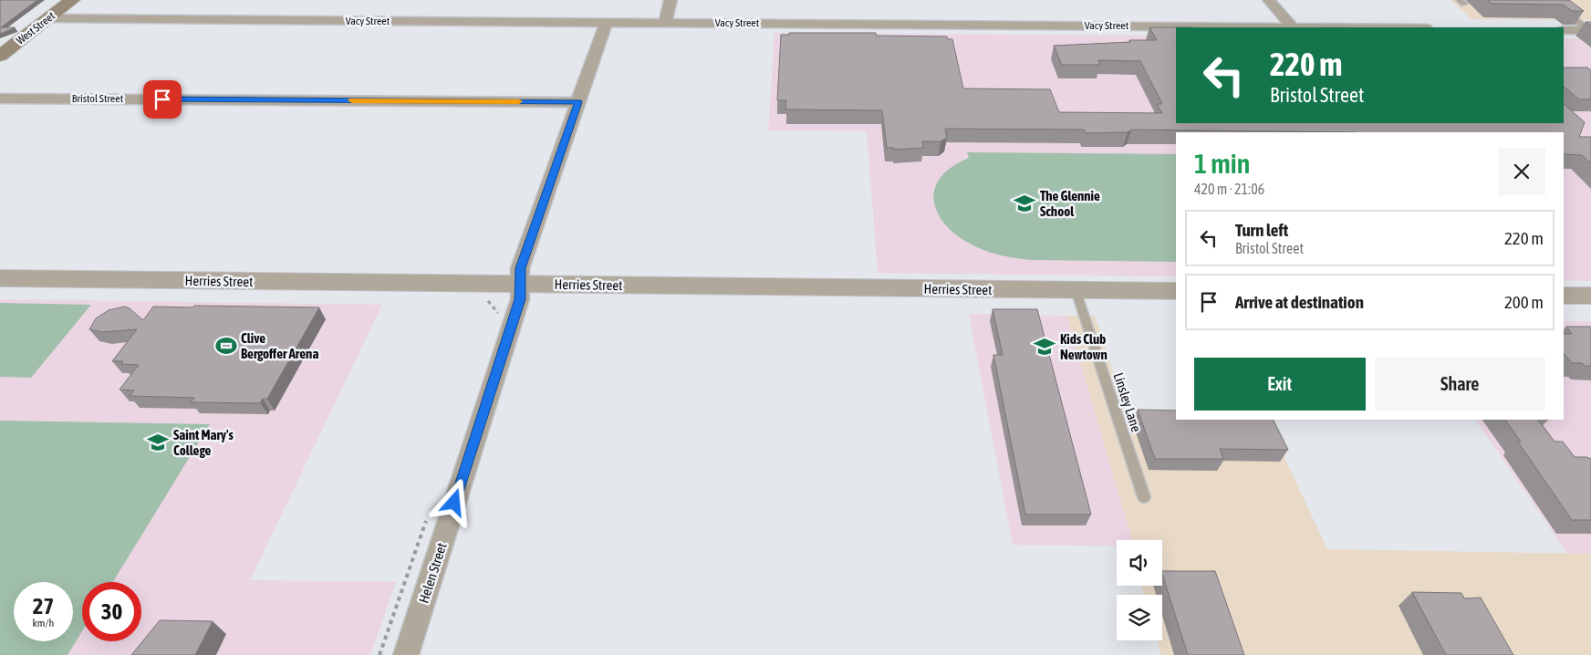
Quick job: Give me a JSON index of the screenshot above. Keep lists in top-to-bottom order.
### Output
{
  "streets": {
    "main road": ["West Street"],
    "street": [
      "Vacy Street",
      "Bristol Street",
      "Herries Street",
      "Helen Street"
    ],
    "lane": ["Linsley Lane"]
  },
  "crossings": [
    ["Vacy Street", "West Street"],
    ["Vacy Street", "Helen Street"],
    ["Bristol Street", "Helen Street"],
    ["Herries Street", "Linsley Lane"],
    ["Herries Street", "Helen Street"]
  ],
  "places": {
    "school or university": ["The Glennie School", "Kids Club Newtown", "Saint Mary's College"],
    "sports": ["Clive Bergoffer Arena"]
  },
  "page": {
    "turn": ["220 m", "Bristol Street"],
    "heading": ["1 min", "420 m · 21:06"],
    "list": [
      {
        "name": "Turn left",
        "note": "Bristol Street",
        "value": "220 m"
      },
      {
        "name": "Arrive at destination",
        "value": "200 m"
      }
    ],
    "buttons": ["Exit", "Share"],
    "speed": "27 km/h",
    "limit": "30"
  }
}
